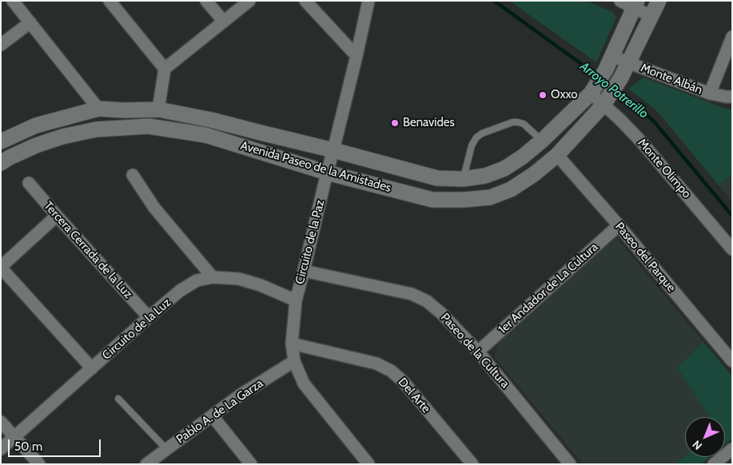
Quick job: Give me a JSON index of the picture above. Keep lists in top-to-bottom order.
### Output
{
  "streets": {
    "street": [
      "Monte Albán",
      "Avenida Paseo de la Amistades",
      "Monte Olimpo",
      "Circuito de la Paz",
      "Tercera Cerrada de la Luz",
      "Paseo del Parque",
      "1er Andador de La Cultura",
      "Circuito de la Luz",
      "Paseo de la Cultura",
      "Del Arte",
      "Pablo A. de La Garza"
    ]
  },
  "crossings": [
    ["Monte Albán", "Avenida Paseo de la Amistades"],
    ["Avenida Paseo de la Amistades", "Monte Olimpo"],
    ["Avenida Paseo de la Amistades", "Circuito de la Paz"],
    ["Avenida Paseo de la Amistades", "Paseo del Parque"],
    ["Circuito de la Paz", "Circuito de la Luz"],
    ["Circuito de la Paz", "Paseo de la Cultura"],
    ["Circuito de la Paz", "Del Arte"],
    ["Circuito de la Paz", "Pablo A. de La Garza"],
    ["Tercera Cerrada de la Luz", "Circuito de la Luz"],
    ["Paseo del Parque", "1er Andador de La Cultura"],
    ["1er Andador de La Cultura", "Paseo de la Cultura"]
  ],
  "water": ["Arroyo Potrerillo"],
  "places": ["Oxxo", "Benavides"],
  "scale_bar": "50 m",
  "north": "bottom left"
}
